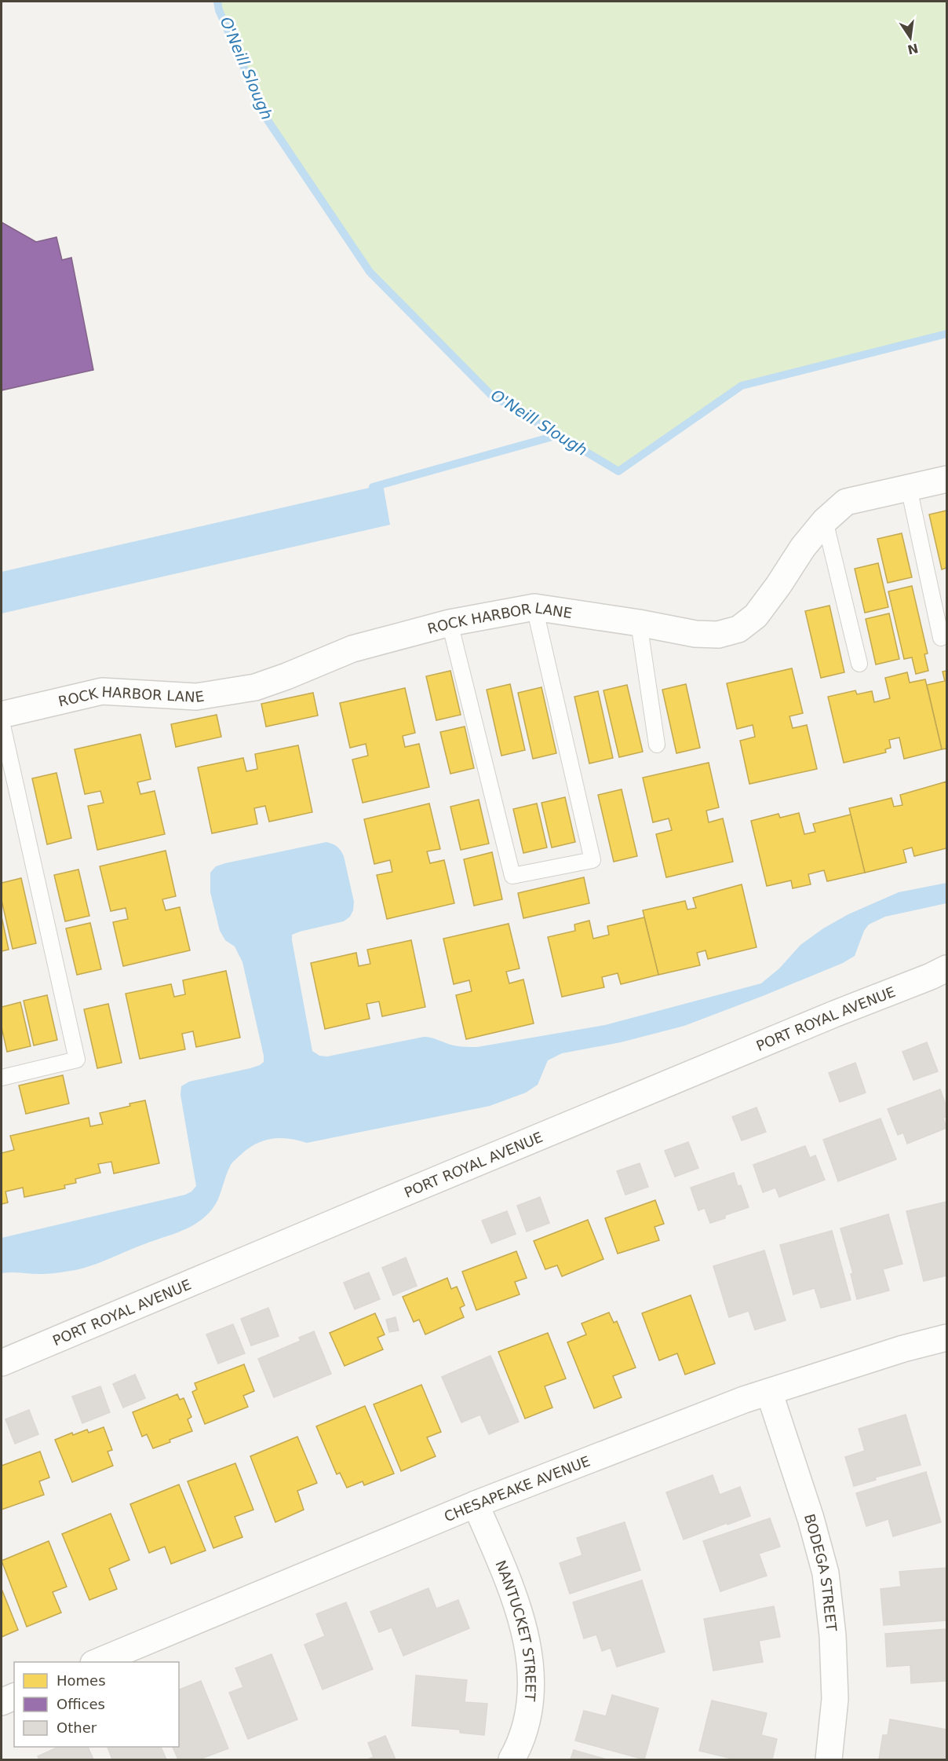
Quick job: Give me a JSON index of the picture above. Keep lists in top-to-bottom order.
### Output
{
  "streets": {
    "street": [
      "ROCK HARBOR LANE",
      "PORT ROYAL AVENUE",
      "CHESAPEAKE AVENUE",
      "BODEGA STREET",
      "NANTUCKET STREET"
    ]
  },
  "crossings": [
    ["CHESAPEAKE AVENUE", "BODEGA STREET"],
    ["CHESAPEAKE AVENUE", "NANTUCKET STREET"]
  ],
  "water": ["O'Neill Slough"],
  "legend": ["Homes", "Offices", "Other"],
  "north": "bottom"
}
